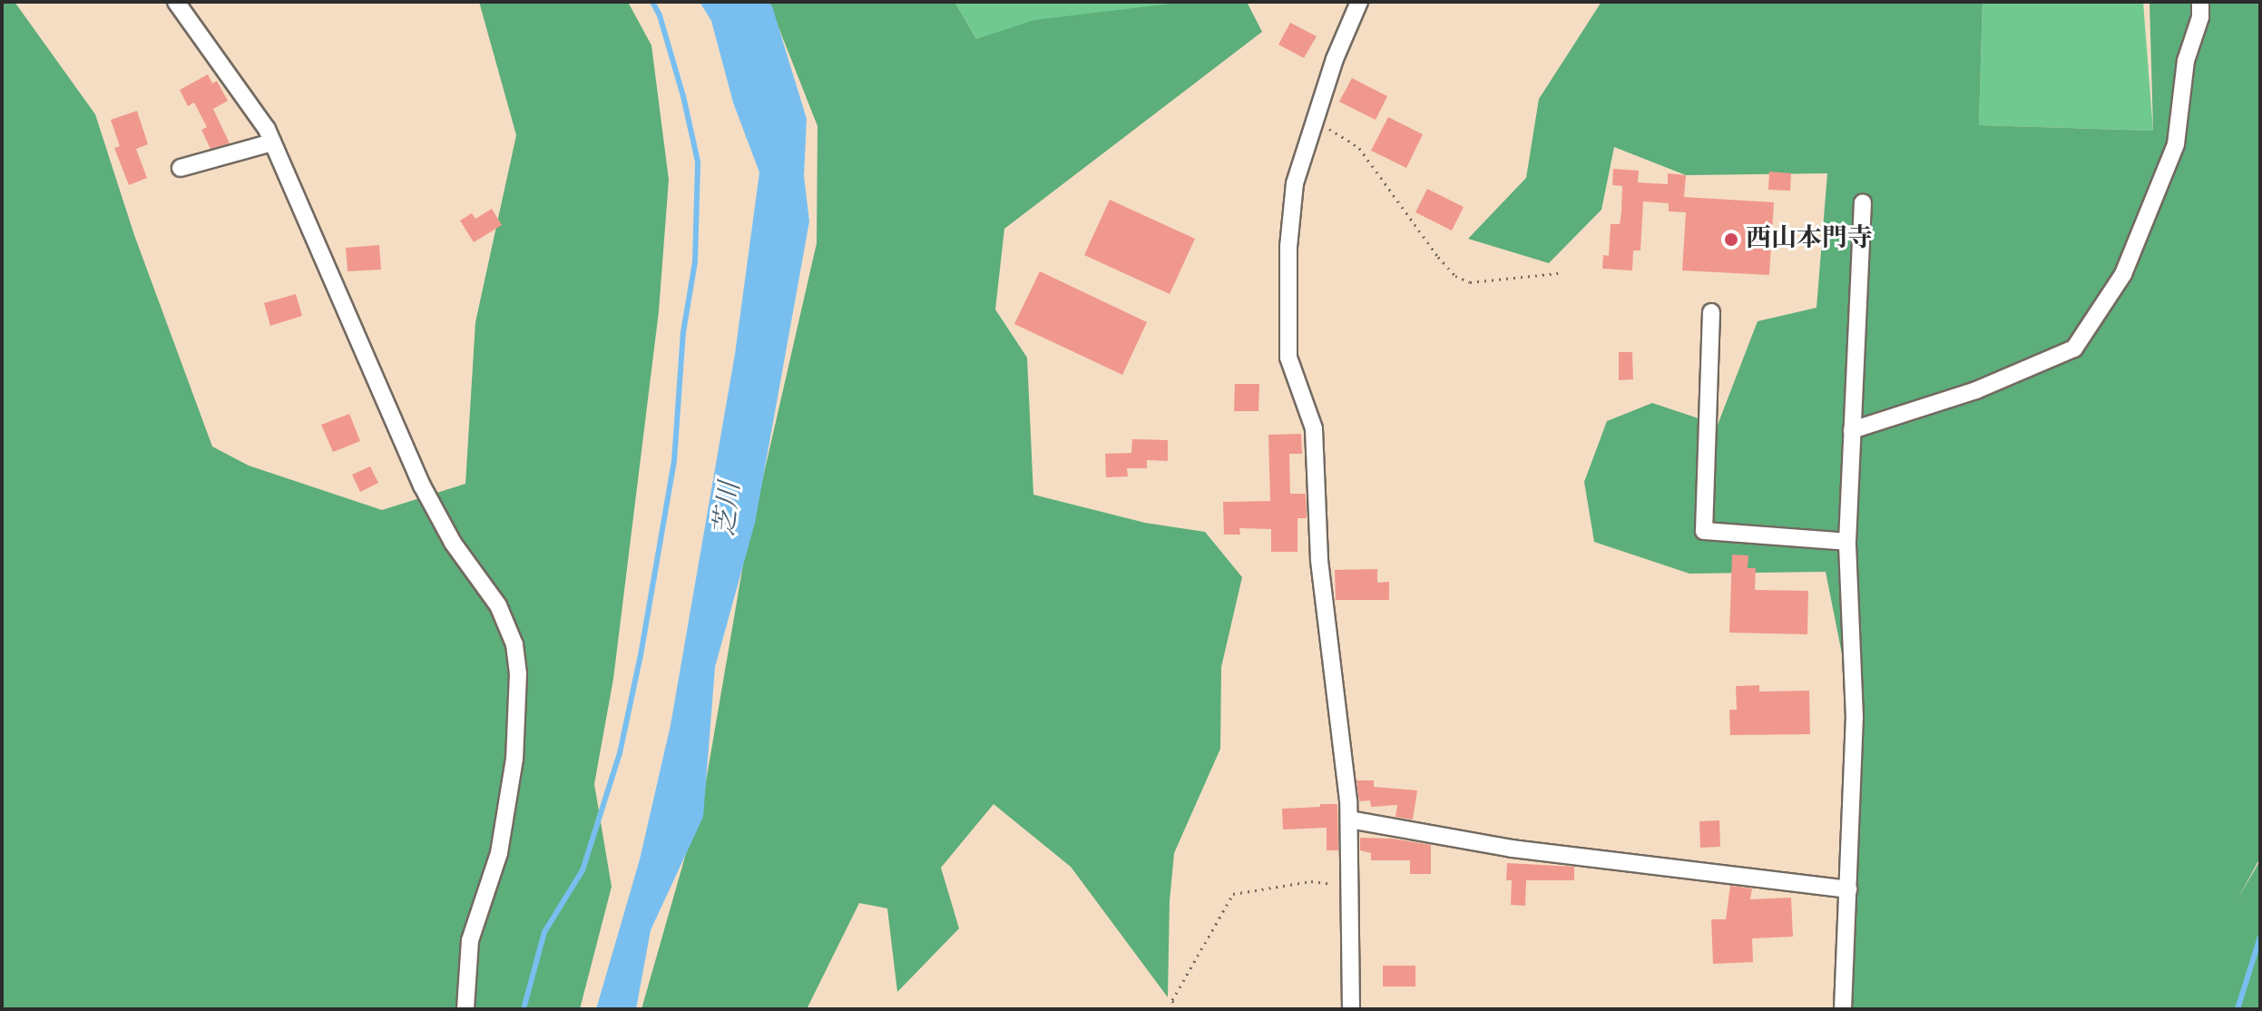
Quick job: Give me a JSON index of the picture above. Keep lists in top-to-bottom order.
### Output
{
  "water": ["芝川"],
  "places": ["西山本門寺"]
}
